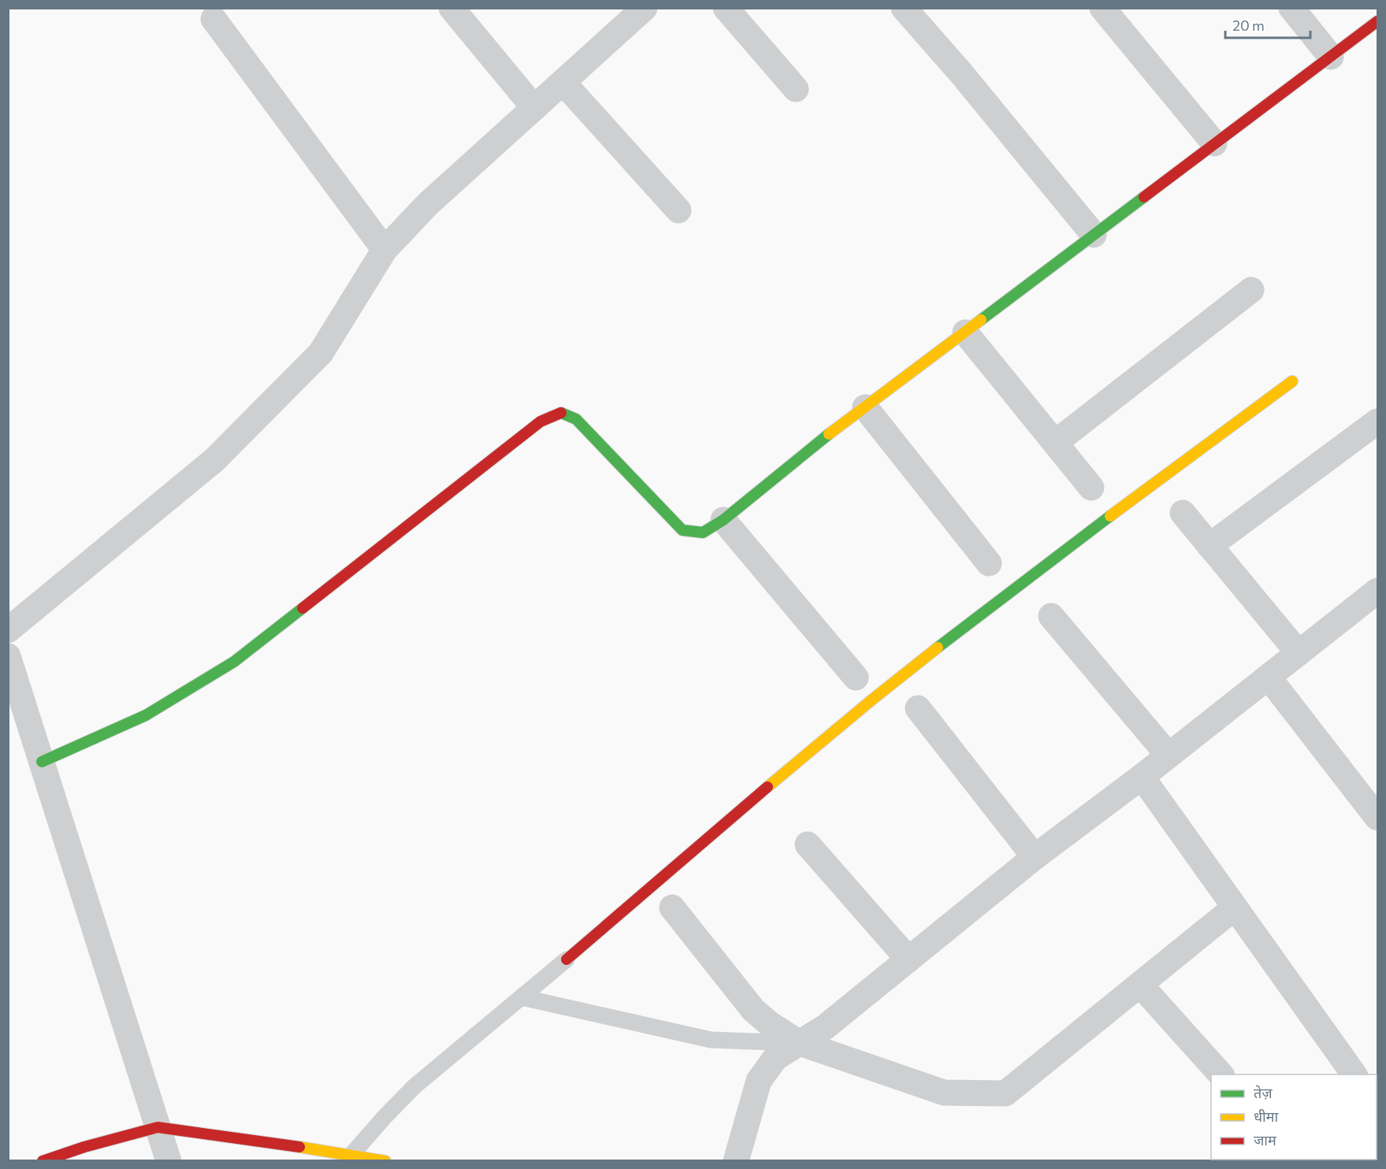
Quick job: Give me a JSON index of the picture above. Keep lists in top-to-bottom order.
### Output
{
  "legend": ["तेज़", "धीमा", "जाम"],
  "scale_bar": "20 m"
}
